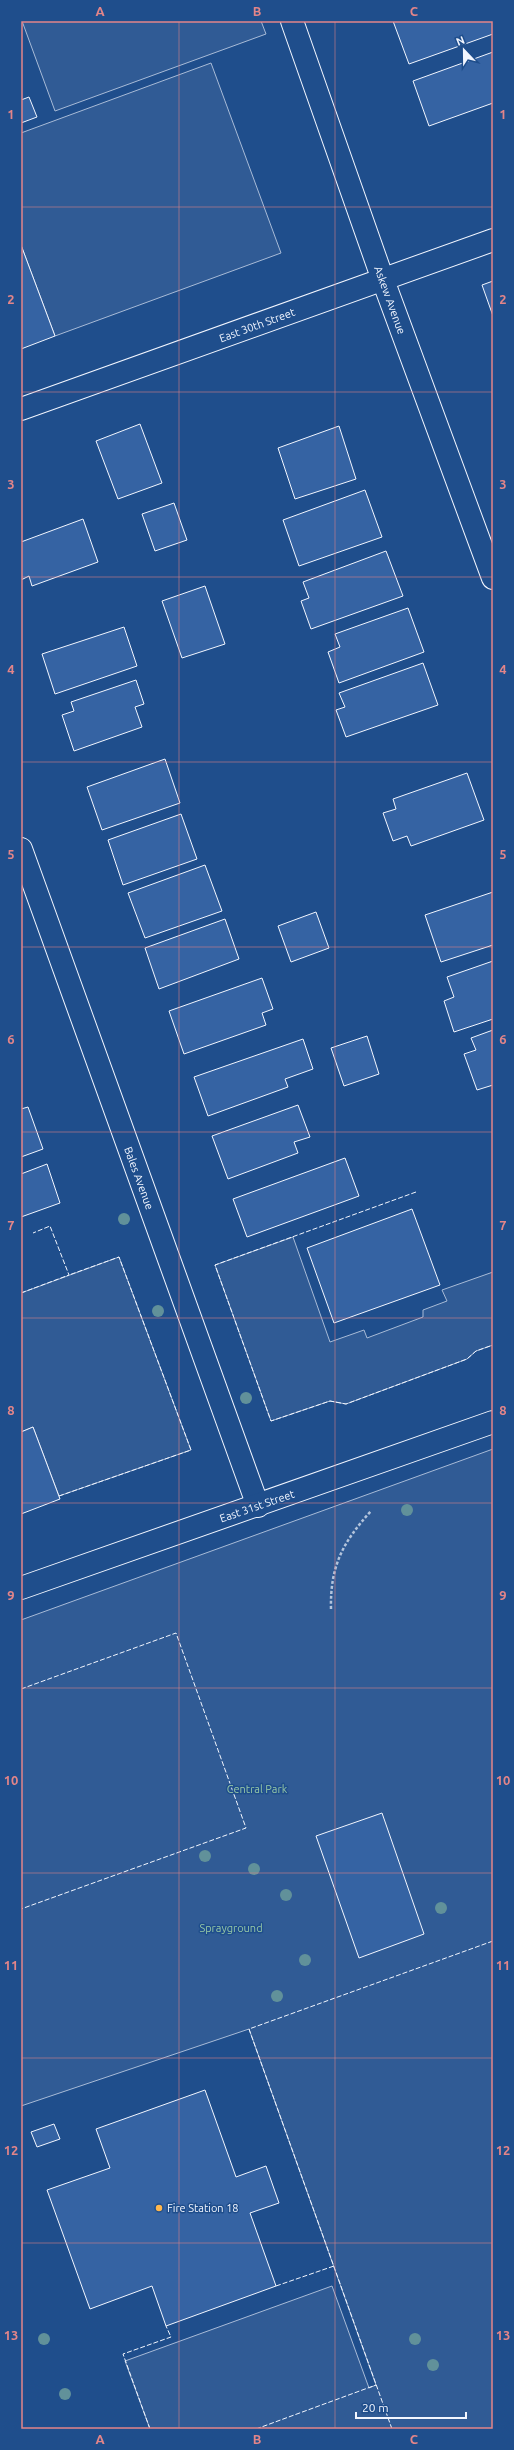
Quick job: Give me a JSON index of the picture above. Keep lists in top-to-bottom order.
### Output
{
  "streets": {
    "street": [
      "Askew Avenue",
      "East 30th Street",
      "Bales Avenue",
      "East 31st Street"
    ]
  },
  "crossings": [
    ["Askew Avenue", "East 30th Street"],
    ["Bales Avenue", "East 31st Street"]
  ],
  "parks": ["Central Park", "Sprayground"],
  "places": ["Fire Station 18"],
  "scale_bar": "20 m",
  "north": "top",
  "grid": {
    "columns": ["A", "B", "C"],
    "rows": [
      "1",
      "2",
      "3",
      "4",
      "5",
      "6",
      "7",
      "8",
      "9",
      "10",
      "11",
      "12",
      "13"
    ]
  }
}
